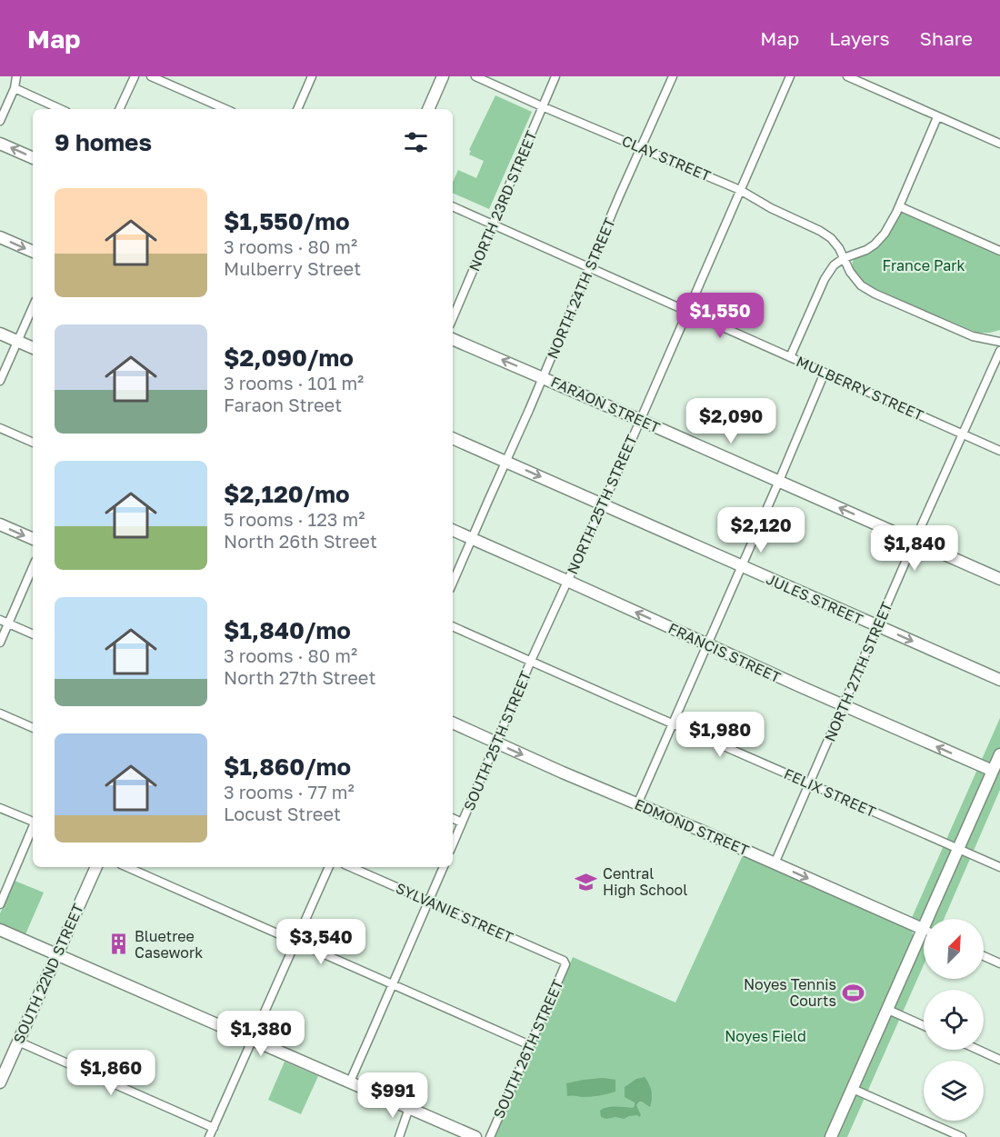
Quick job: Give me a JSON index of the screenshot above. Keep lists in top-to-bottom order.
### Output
{
  "streets": {
    "street": [
      "CLAY STREET",
      "NORTH 23RD STREET",
      "NORTH 24TH STREET",
      "MULBERRY STREET",
      "FARAON STREET",
      "NORTH 25TH STREET",
      "JULES STREET",
      "FRANCIS STREET",
      "NORTH 27TH STREET",
      "SOUTH 25TH STREET",
      "FELIX STREET",
      "EDMOND STREET",
      "SYLVANIE STREET",
      "SOUTH 22ND STREET",
      "SOUTH 26TH STREET"
    ]
  },
  "crossings": [
    ["CLAY STREET", "NORTH 23RD STREET"],
    ["CLAY STREET", "NORTH 24TH STREET"],
    ["CLAY STREET", "NORTH 25TH STREET"],
    ["NORTH 23RD STREET", "MULBERRY STREET"],
    ["NORTH 24TH STREET", "MULBERRY STREET"],
    ["NORTH 24TH STREET", "FARAON STREET"],
    ["NORTH 24TH STREET", "JULES STREET"],
    ["NORTH 24TH STREET", "FRANCIS STREET"],
    ["MULBERRY STREET", "NORTH 25TH STREET"],
    ["MULBERRY STREET", "NORTH 27TH STREET"],
    ["FARAON STREET", "NORTH 25TH STREET"],
    ["FARAON STREET", "NORTH 27TH STREET"],
    ["NORTH 25TH STREET", "JULES STREET"],
    ["NORTH 25TH STREET", "FRANCIS STREET"],
    ["NORTH 25TH STREET", "SOUTH 25TH STREET"],
    ["NORTH 25TH STREET", "FELIX STREET"],
    ["JULES STREET", "NORTH 27TH STREET"],
    ["FRANCIS STREET", "NORTH 27TH STREET"],
    ["NORTH 27TH STREET", "FELIX STREET"],
    ["NORTH 27TH STREET", "EDMOND STREET"],
    ["SOUTH 25TH STREET", "FELIX STREET"],
    ["SOUTH 25TH STREET", "EDMOND STREET"],
    ["SYLVANIE STREET", "SOUTH 26TH STREET"]
  ],
  "one_way": [
    "FARAON STREET",
    "JULES STREET",
    "FRANCIS STREET",
    "EDMOND STREET"
  ],
  "parks": ["France Park", "Noyes Field"],
  "places": {
    "school or university": ["Central High School"],
    "building": ["Bluetree Casework"],
    "sports": ["Noyes Tennis Courts"]
  },
  "north": "top right",
  "page": {
    "header": "Map",
    "nav": ["Map", "Layers", "Share"],
    "heading": "9 homes",
    "list": [
      {
        "name": "$1,550/mo",
        "note": "3 rooms · 80 m² · Mulberry Street"
      },
      {
        "name": "$2,090/mo",
        "note": "3 rooms · 101 m² · Faraon Street"
      },
      {
        "name": "$2,120/mo",
        "note": "5 rooms · 123 m² · North 26th Street"
      },
      {
        "name": "$1,840/mo",
        "note": "3 rooms · 80 m² · North 27th Street"
      },
      {
        "name": "$1,860/mo",
        "note": "3 rooms · 77 m² · Locust Street"
      }
    ],
    "price": [
      "$1,550",
      "$2,090",
      "$2,120",
      "$1,840",
      "$1,980",
      "$3,540",
      "$1,380",
      "$1,860",
      "$991"
    ]
  }
}
